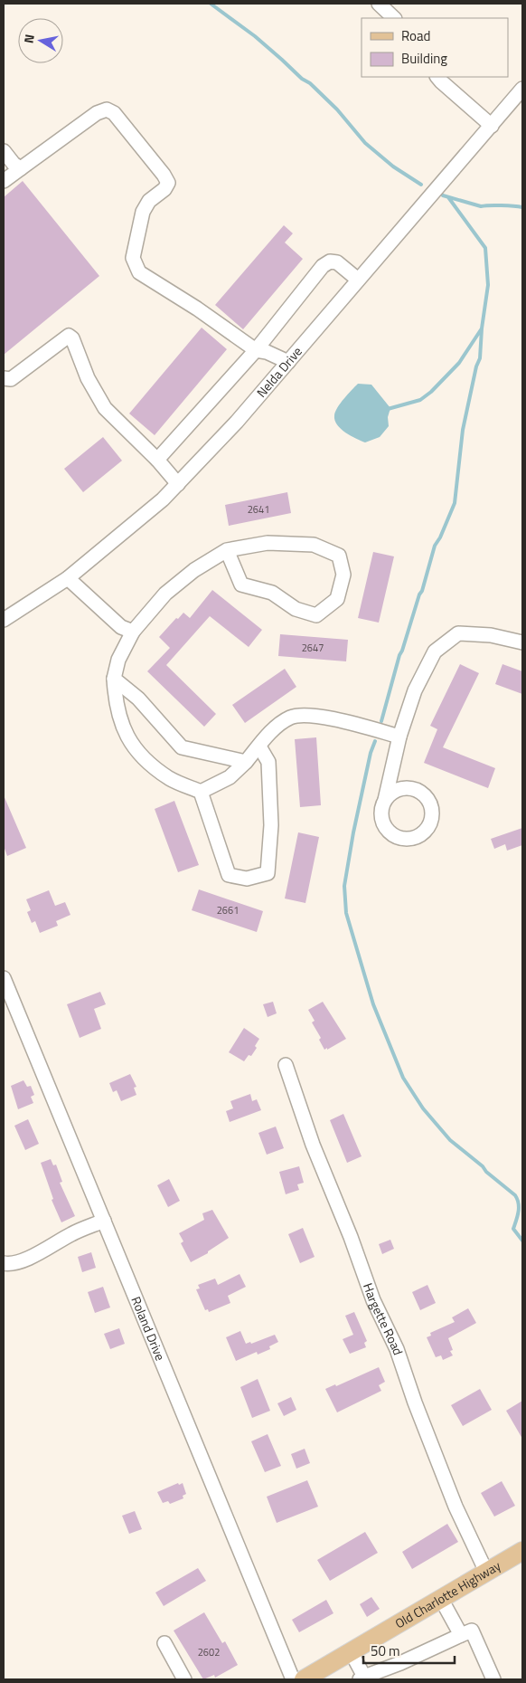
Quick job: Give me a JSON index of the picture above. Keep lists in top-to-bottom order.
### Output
{
  "streets": {
    "main road": ["Old Charlotte Highway"],
    "street": ["Nelda Drive", "Hargette Road", "Roland Drive"]
  },
  "crossings": [
    ["Hargette Road", "Old Charlotte Highway"]
  ],
  "house_numbers": [
    "2641",
    "2647",
    "2661",
    "2602"
  ],
  "legend": ["Road", "Building"],
  "scale_bar": "50 m",
  "north": "left"
}
